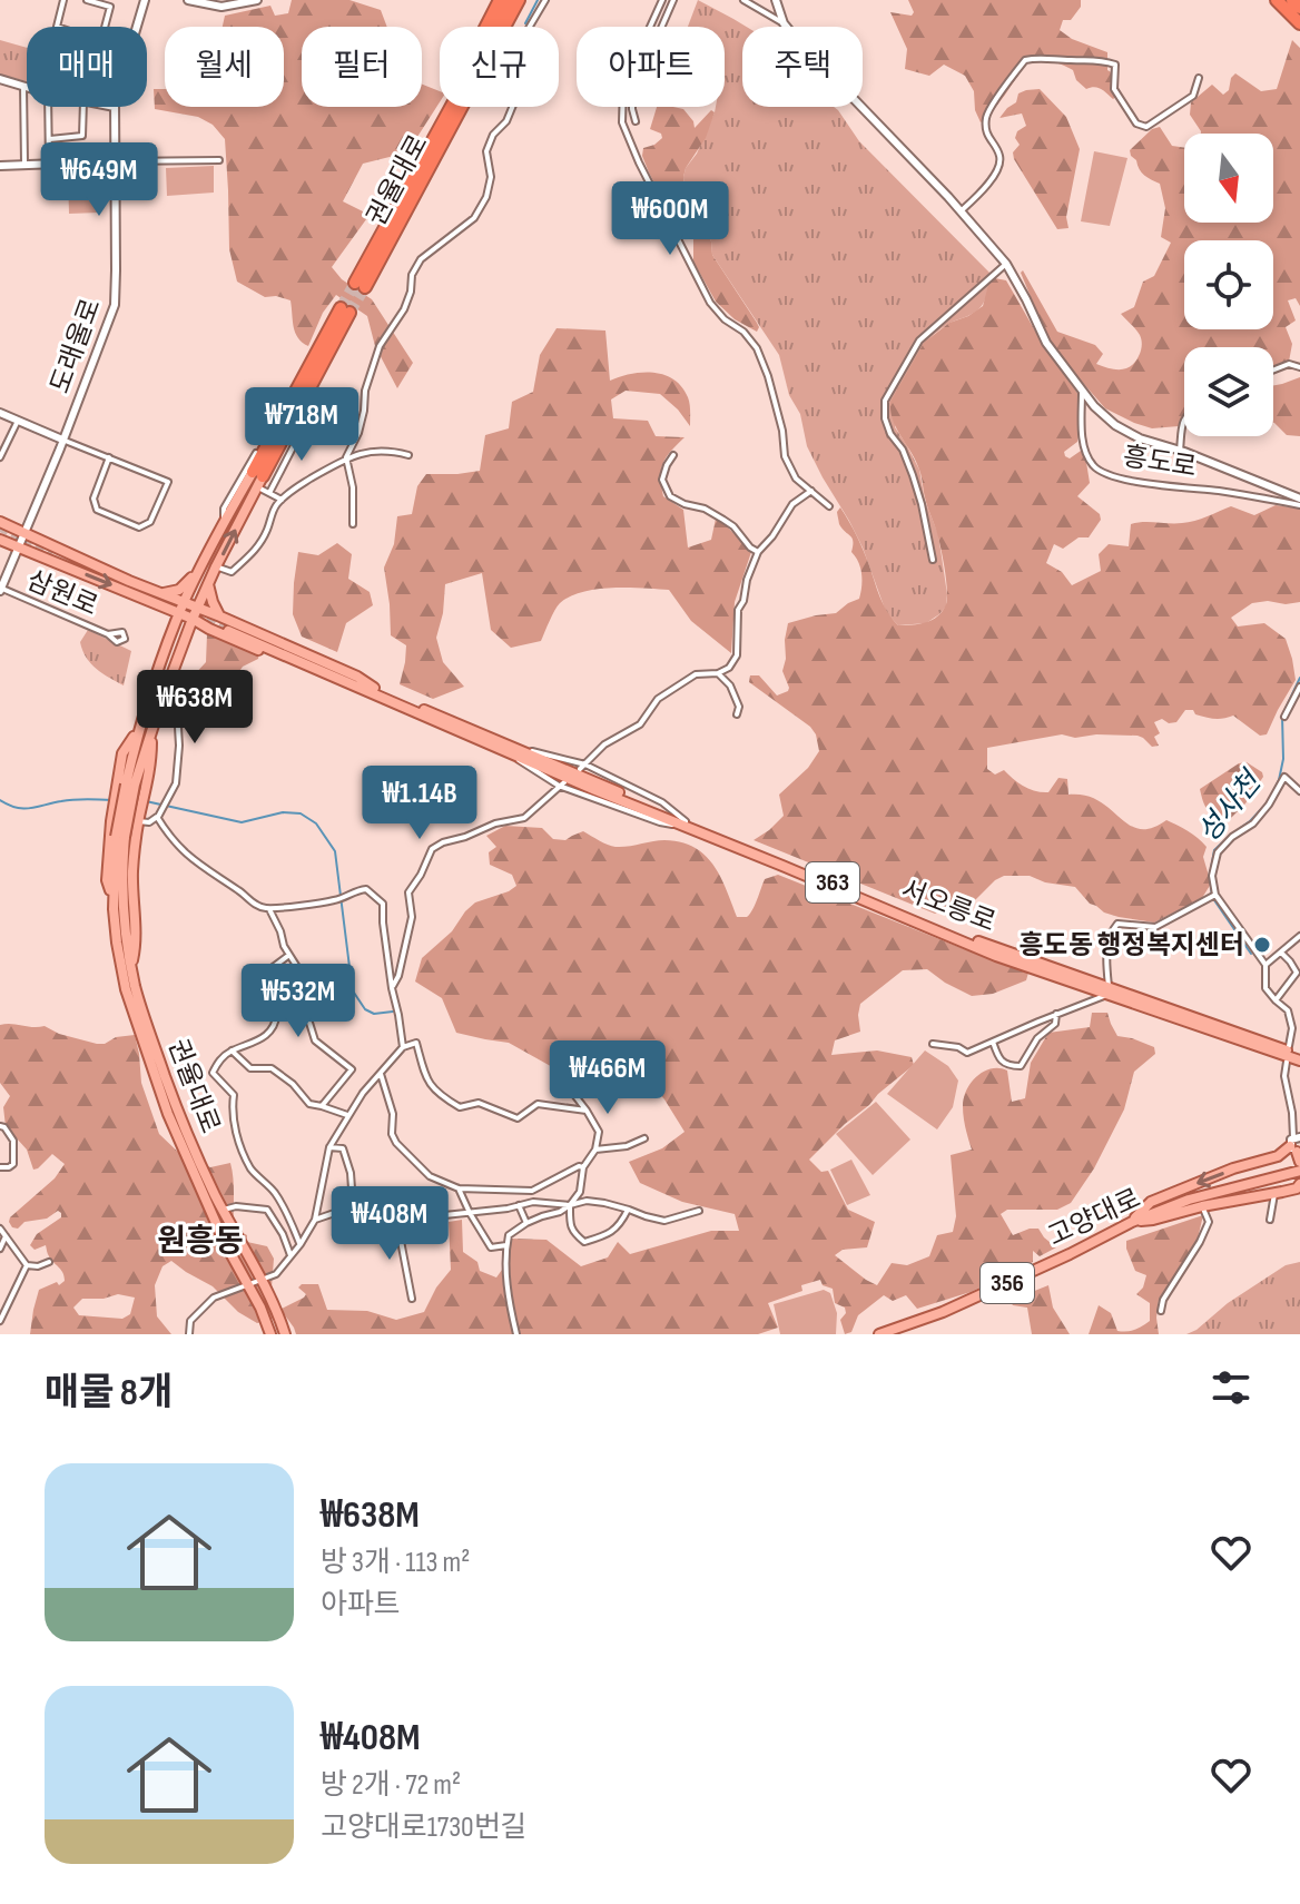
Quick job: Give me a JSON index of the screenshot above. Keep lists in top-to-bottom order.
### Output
{
  "streets": {
    "highway": ["권율대로"],
    "main road": [
      "363",
      "서오릉로",
      "고양대로",
      "356"
    ],
    "street": ["도래울로", "흥도로", "삼원로"]
  },
  "crossings": [
    ["도래울로", "삼원로"]
  ],
  "districts": ["원흥동"],
  "water": ["성사천"],
  "places": ["흥도동 행정복지센터"],
  "north": "bottom",
  "page": {
    "chip": [
      "매매",
      "월세",
      "필터",
      "신규",
      "아파트",
      "주택"
    ],
    "price": [
      "₩649M",
      "₩600M",
      "₩718M",
      "₩638M",
      "₩1.14B",
      "₩532M",
      "₩466M",
      "₩408M"
    ],
    "heading": "매물 8개",
    "list": [
      {
        "name": "₩638M",
        "note": "방 3개 · 113 m² · 아파트"
      },
      {
        "name": "₩408M",
        "note": "방 2개 · 72 m² · 고양대로1730번길"
      }
    ]
  }
}
